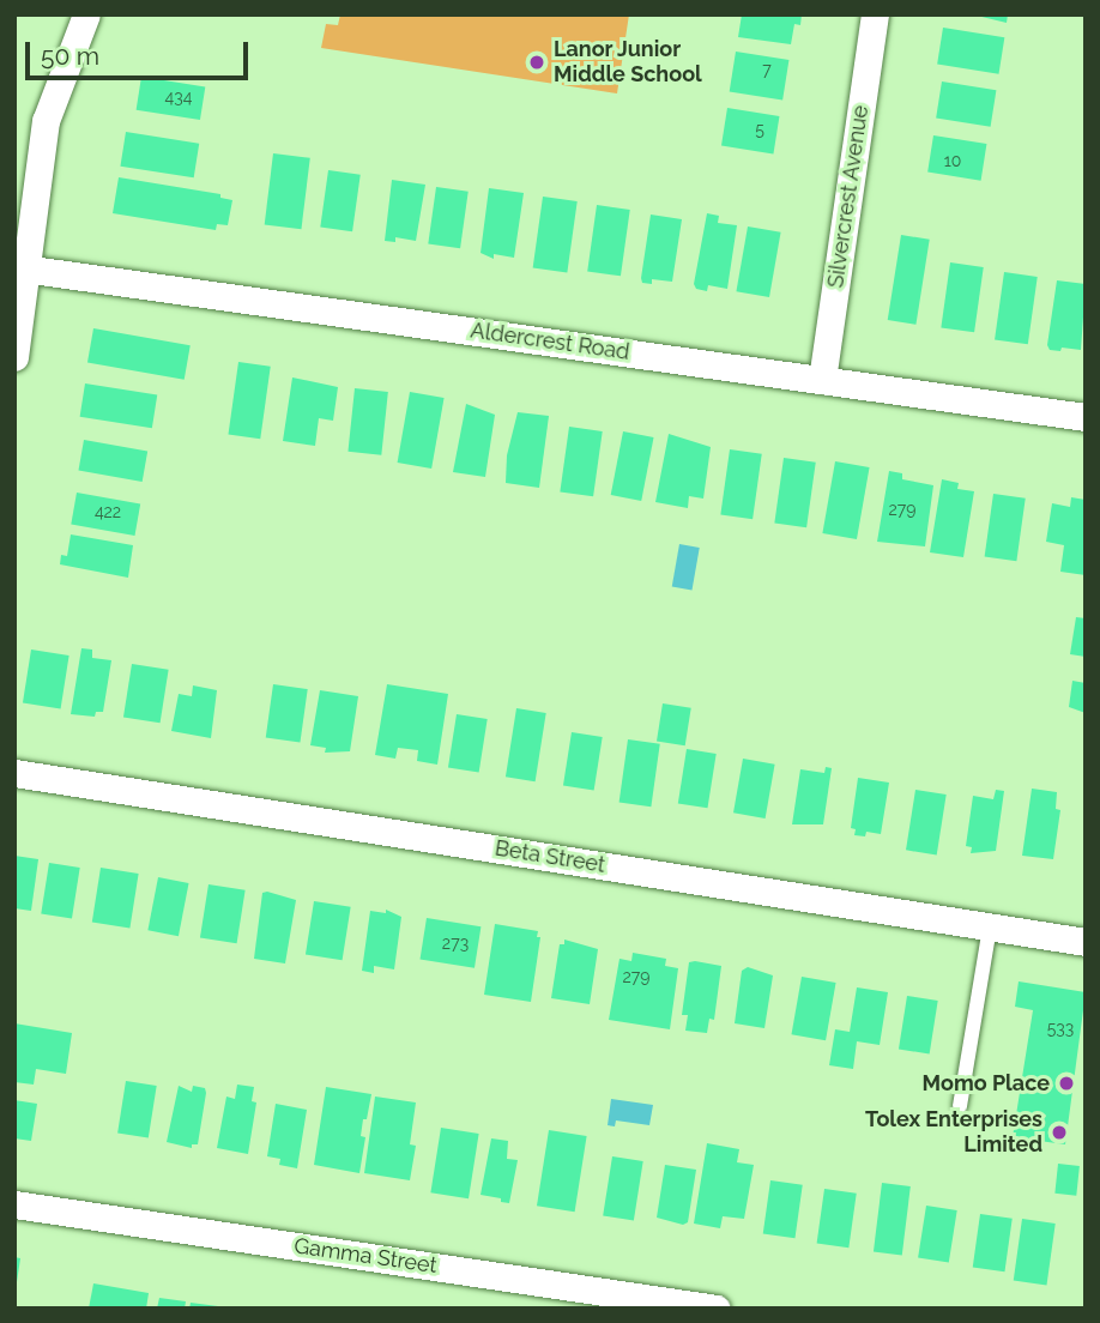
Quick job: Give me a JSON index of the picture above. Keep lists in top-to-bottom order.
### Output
{
  "streets": {
    "street": [
      "Silvercrest Avenue",
      "Aldercrest Road",
      "Beta Street",
      "Gamma Street"
    ]
  },
  "crossings": [
    ["Silvercrest Avenue", "Aldercrest Road"]
  ],
  "places": ["Lanor Junior Middle School", "Momo Place", "Tolex Enterprises Limited"],
  "house_numbers": [
    "7",
    "434",
    "5",
    "10",
    "279",
    "422",
    "273",
    "279",
    "533"
  ],
  "scale_bar": "50 m"
}
